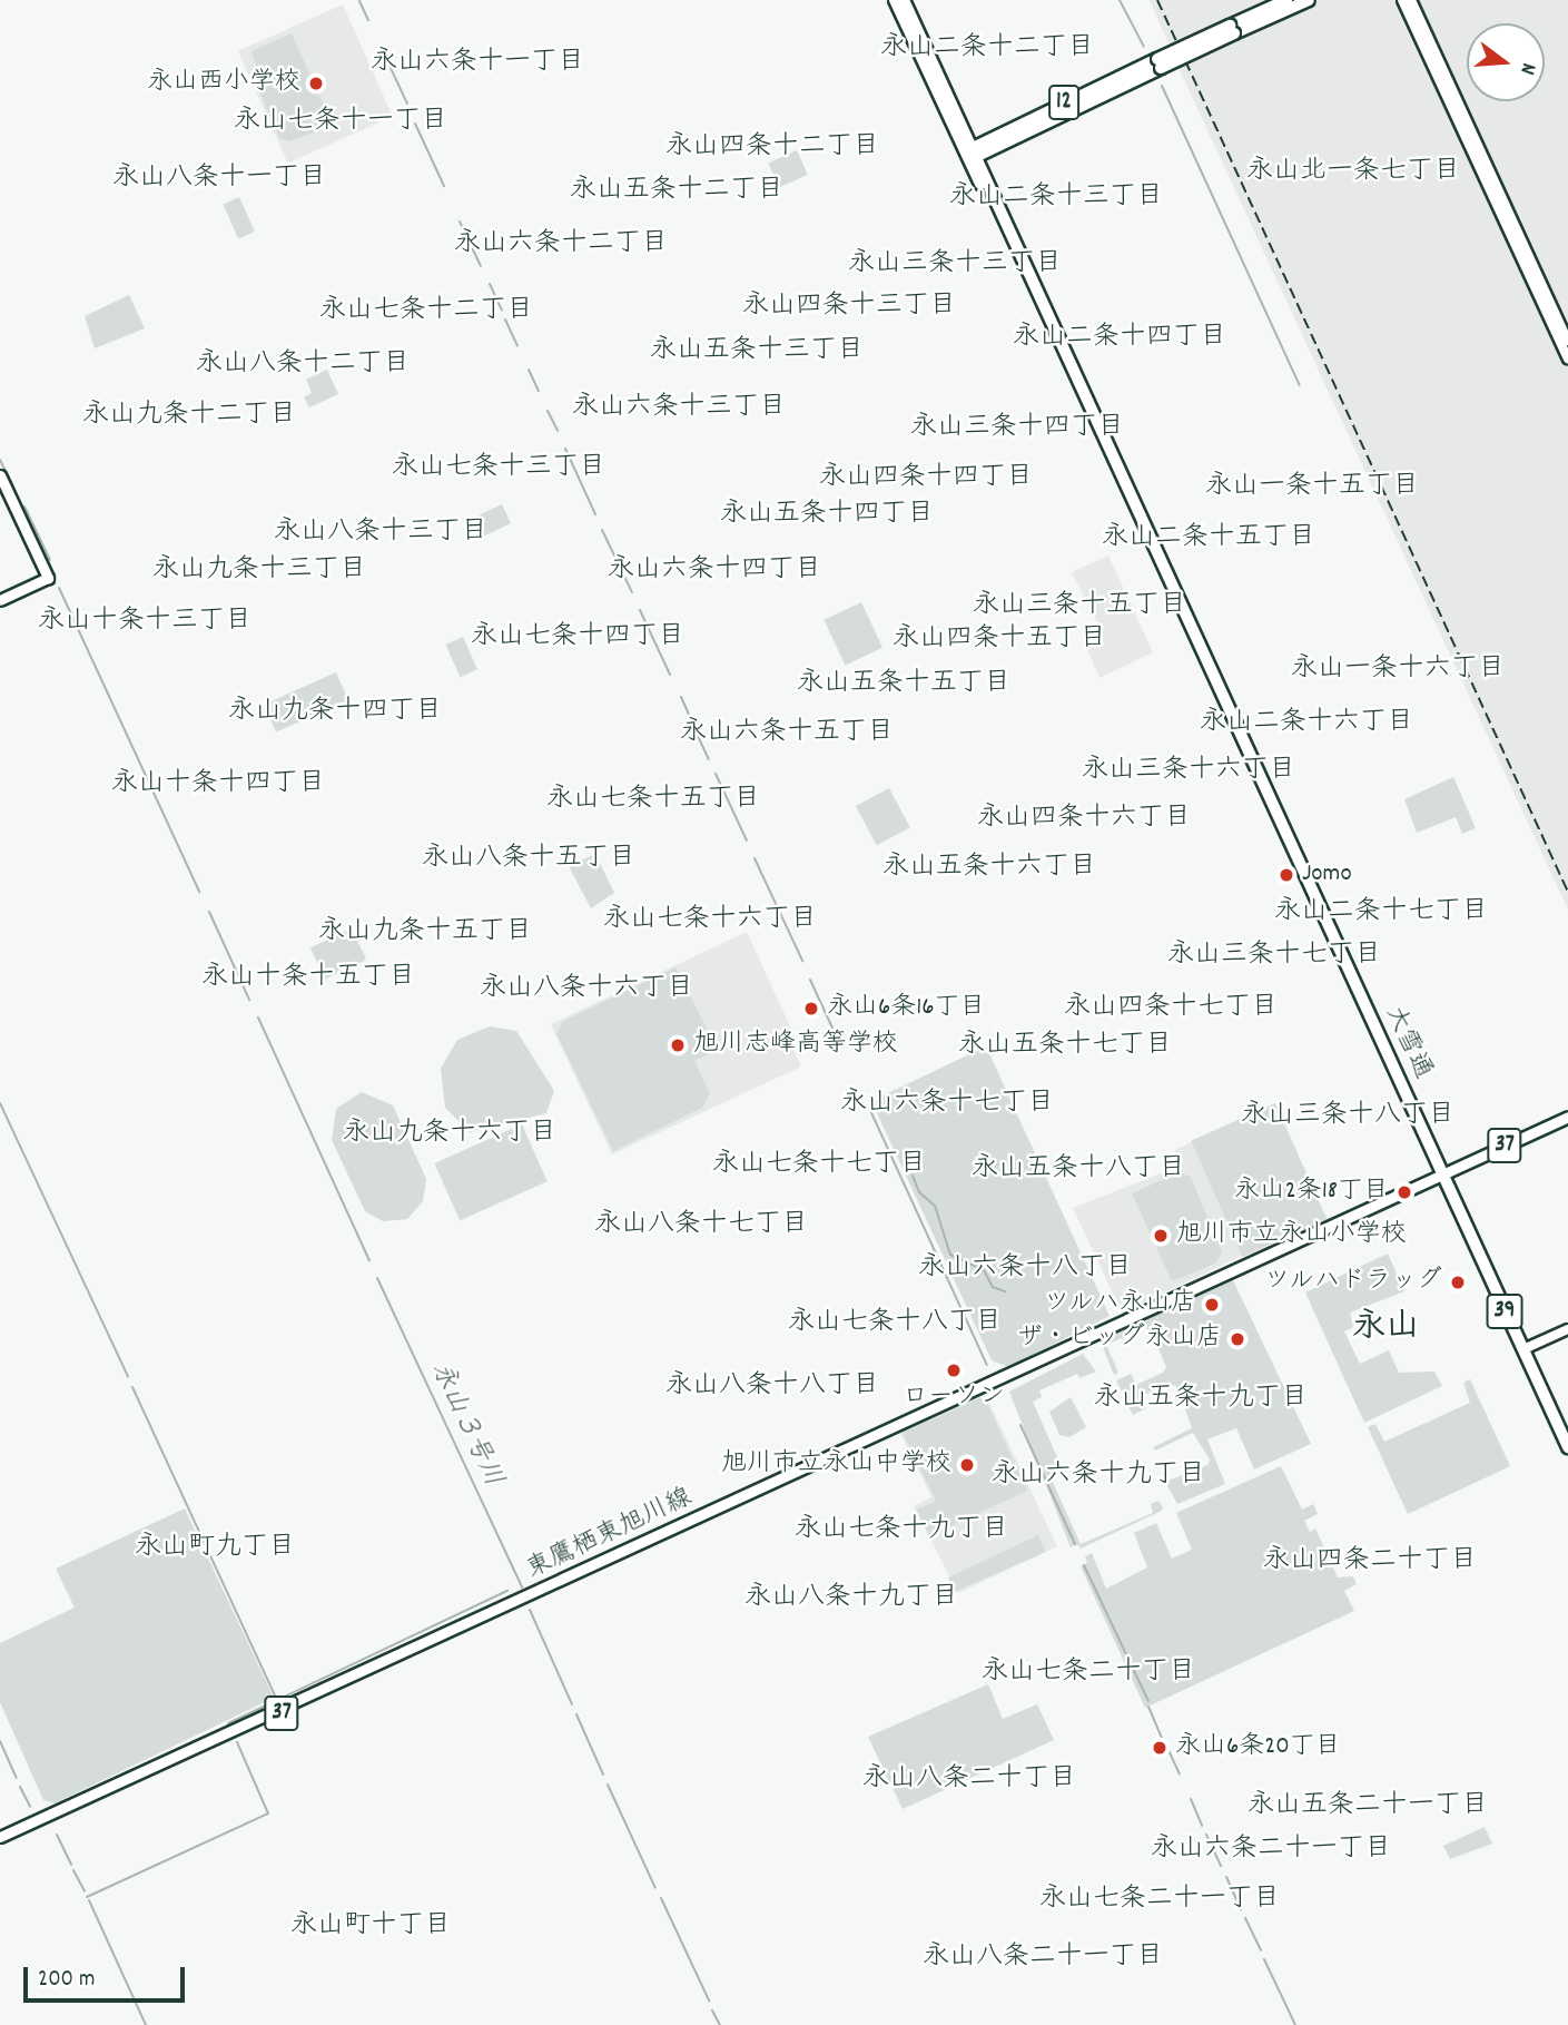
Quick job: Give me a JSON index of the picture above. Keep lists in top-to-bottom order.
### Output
{
  "streets": {
    "highway": ["12", "大雪通", "39"],
    "main road": ["37", "東鷹栖東旭川線"]
  },
  "crossings": [
    ["12", "大雪通"],
    ["大雪通", "東鷹栖東旭川線"]
  ],
  "districts": [
    "永山二条十二丁目",
    "永山六条十一丁目",
    "永山七条十一丁目",
    "永山四条十二丁目",
    "永山北一条七丁目",
    "永山八条十一丁目",
    "永山五条十二丁目",
    "永山二条十三丁目",
    "永山六条十二丁目",
    "永山三条十三丁目",
    "永山四条十三丁目",
    "永山七条十二丁目",
    "永山二条十四丁目",
    "永山五条十三丁目",
    "永山八条十二丁目",
    "永山六条十三丁目",
    "永山九条十二丁目",
    "永山三条十四丁目",
    "永山七条十三丁目",
    "永山四条十四丁目",
    "永山一条十五丁目",
    "永山五条十四丁目",
    "永山八条十三丁目",
    "永山二条十五丁目",
    "永山九条十三丁目",
    "永山六条十四丁目",
    "永山三条十五丁目",
    "永山十条十三丁目",
    "永山七条十四丁目",
    "永山四条十五丁目",
    "永山一条十六丁目",
    "永山五条十五丁目",
    "永山九条十四丁目",
    "永山二条十六丁目",
    "永山六条十五丁目",
    "永山三条十六丁目",
    "永山十条十四丁目",
    "永山七条十五丁目",
    "永山四条十六丁目",
    "永山八条十五丁目",
    "永山五条十六丁目",
    "永山二条十七丁目",
    "永山七条十六丁目",
    "永山九条十五丁目",
    "永山三条十七丁目",
    "永山十条十五丁目",
    "永山八条十六丁目",
    "永山四条十七丁目",
    "永山五条十七丁目",
    "永山六条十七丁目",
    "永山三条十八丁目",
    "永山九条十六丁目",
    "永山七条十七丁目",
    "永山五条十八丁目",
    "永山八条十七丁目",
    "永山六条十八丁目",
    "永山七条十八丁目",
    "永山",
    "永山八条十八丁目",
    "永山五条十九丁目",
    "永山六条十九丁目",
    "永山七条十九丁目",
    "永山町九丁目",
    "永山四条二十丁目",
    "永山八条十九丁目",
    "永山七条二十丁目",
    "永山八条二十丁目",
    "永山五条二十一丁目",
    "永山六条二十一丁目",
    "永山七条二十一丁目",
    "永山町十丁目",
    "永山八条二十一丁目"
  ],
  "water": ["永山３号川"],
  "places": [
    "永山西小学校",
    "Jomo",
    "永山6条16丁目",
    "旭川志峰高等学校",
    "永山2条18丁目",
    "旭川市立永山小学校",
    "ツルハドラッグ",
    "ツルハ永山店",
    "ザ・ビッグ永山店",
    "ローソン",
    "旭川市立永山中学校",
    "永山6条20丁目"
  ],
  "scale_bar": "200 m",
  "north": "right"
}
